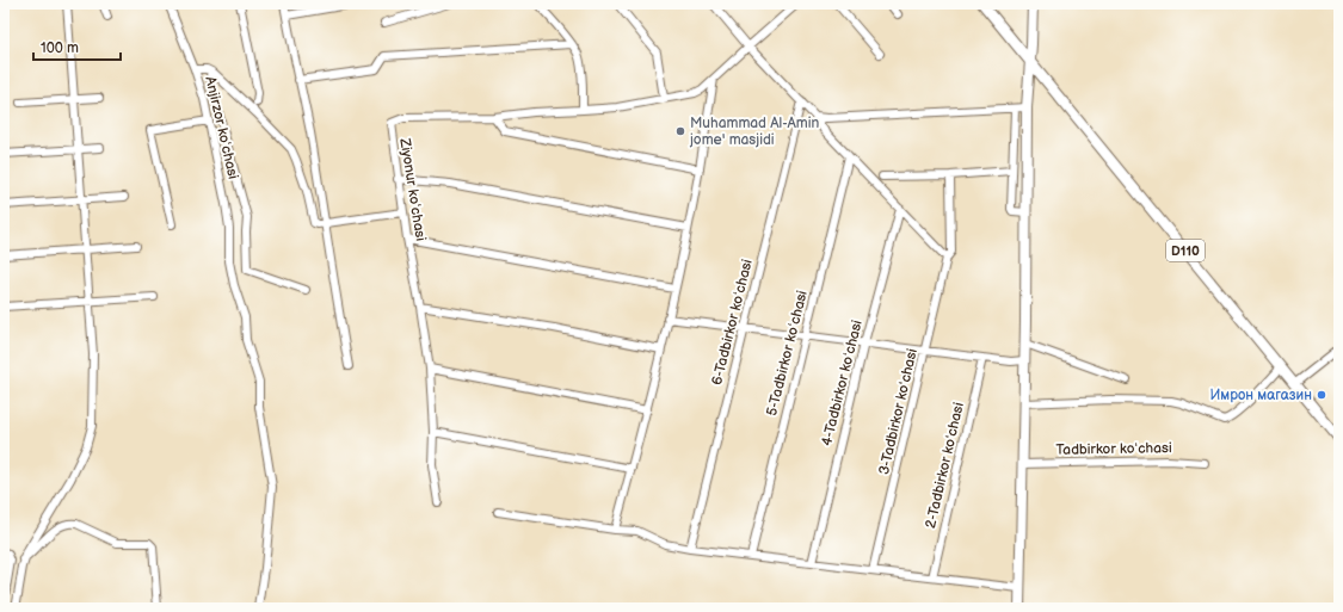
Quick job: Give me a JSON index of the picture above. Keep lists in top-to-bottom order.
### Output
{
  "streets": {
    "main road": ["D110"],
    "street": [
      "Anjirzor koʻchasi",
      "Ziyonur koʻchasi",
      "6-Tadbirkor koʻchasi",
      "5-Tadbirkor koʻchasi",
      "4-Tadbirkor koʻchasi",
      "3-Tadbirkor koʻchasi",
      "Tadbirkor koʻchasi",
      "2-Tadbirkor koʻchasi"
    ]
  },
  "places": ["Muhammad Al-Amin jome' masjidi", "Имрон магазин"],
  "scale_bar": "100 m"
}
